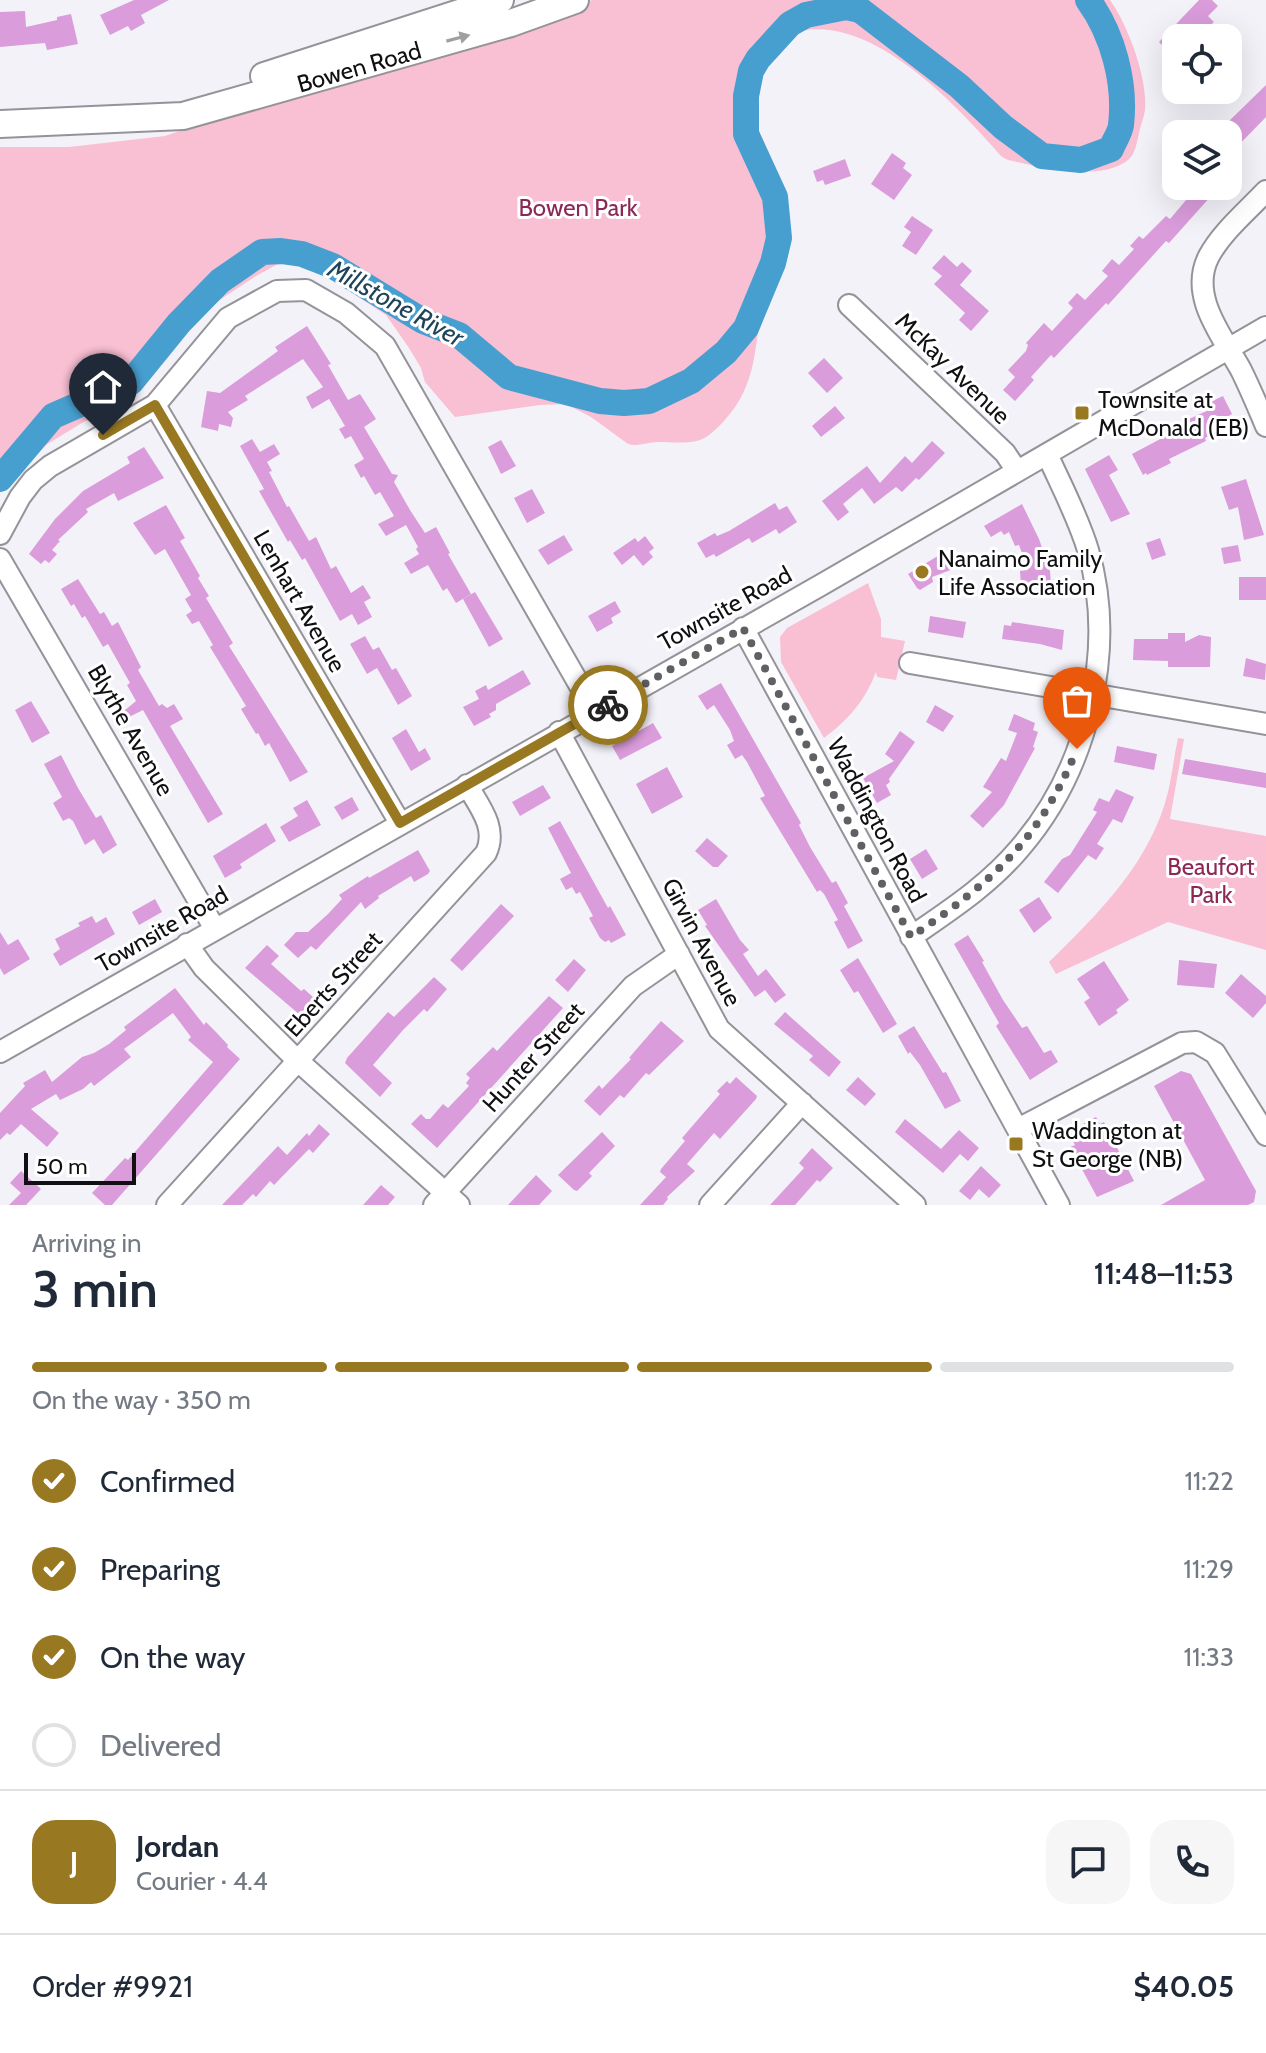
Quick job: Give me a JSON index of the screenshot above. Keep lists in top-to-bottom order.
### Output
{
  "streets": {
    "main road": ["Bowen Road"],
    "street": [
      "McKay Avenue",
      "Lenhart Avenue",
      "Townsite Road",
      "Blythe Avenue",
      "Waddington Road",
      "Girvin Avenue",
      "Eberts Street",
      "Hunter Street"
    ]
  },
  "crossings": [
    ["McKay Avenue", "Townsite Road"],
    ["Lenhart Avenue", "Townsite Road"],
    ["Townsite Road", "Blythe Avenue"],
    ["Townsite Road", "Waddington Road"],
    ["Townsite Road", "Girvin Avenue"],
    ["Townsite Road", "Eberts Street"],
    ["Girvin Avenue", "Hunter Street"]
  ],
  "water": ["Millstone River"],
  "parks": ["Bowen Park", "Beaufort Park"],
  "places": {
    "transit": ["Townsite at McDonald (EB)", "Waddington at St George (NB)"],
    "other": ["Nanaimo Family Life Association"]
  },
  "scale_bar": "50 m",
  "page": {
    "scale": "50 m",
    "heading": ["3 min", "Arriving in", "11:48–11:53"],
    "panel": [
      "Jordan",
      "Courier · 4.4",
      "Order #9921",
      "$40.05"
    ],
    "bar": "On the way · 350 m",
    "list": [
      ["Confirmed", "11:22"],
      ["Preparing", "11:29"],
      ["On the way", "11:33"],
      "Delivered"
    ],
    "round": "J"
  }
}
